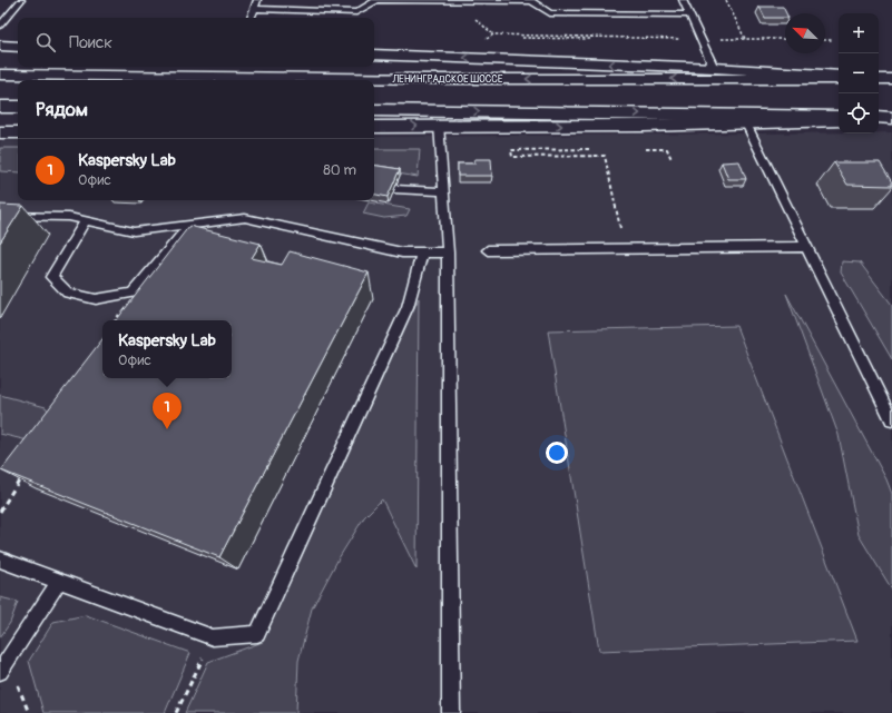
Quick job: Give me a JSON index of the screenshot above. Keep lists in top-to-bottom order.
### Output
{
  "streets": {
    "main road": ["ЛЕНИНГРАДСКОЕ ШОССЕ"]
  },
  "north": "top left",
  "page": {
    "map_buttons": ["+", "−"],
    "search": "Поиск",
    "heading": "Рядом",
    "list": [
      {
        "mark": "1",
        "name": "Kaspersky Lab",
        "note": "Офис",
        "value": "80 m"
      }
    ],
    "popup": ["Kaspersky Lab", "Офис"],
    "pins": "1"
  }
}
